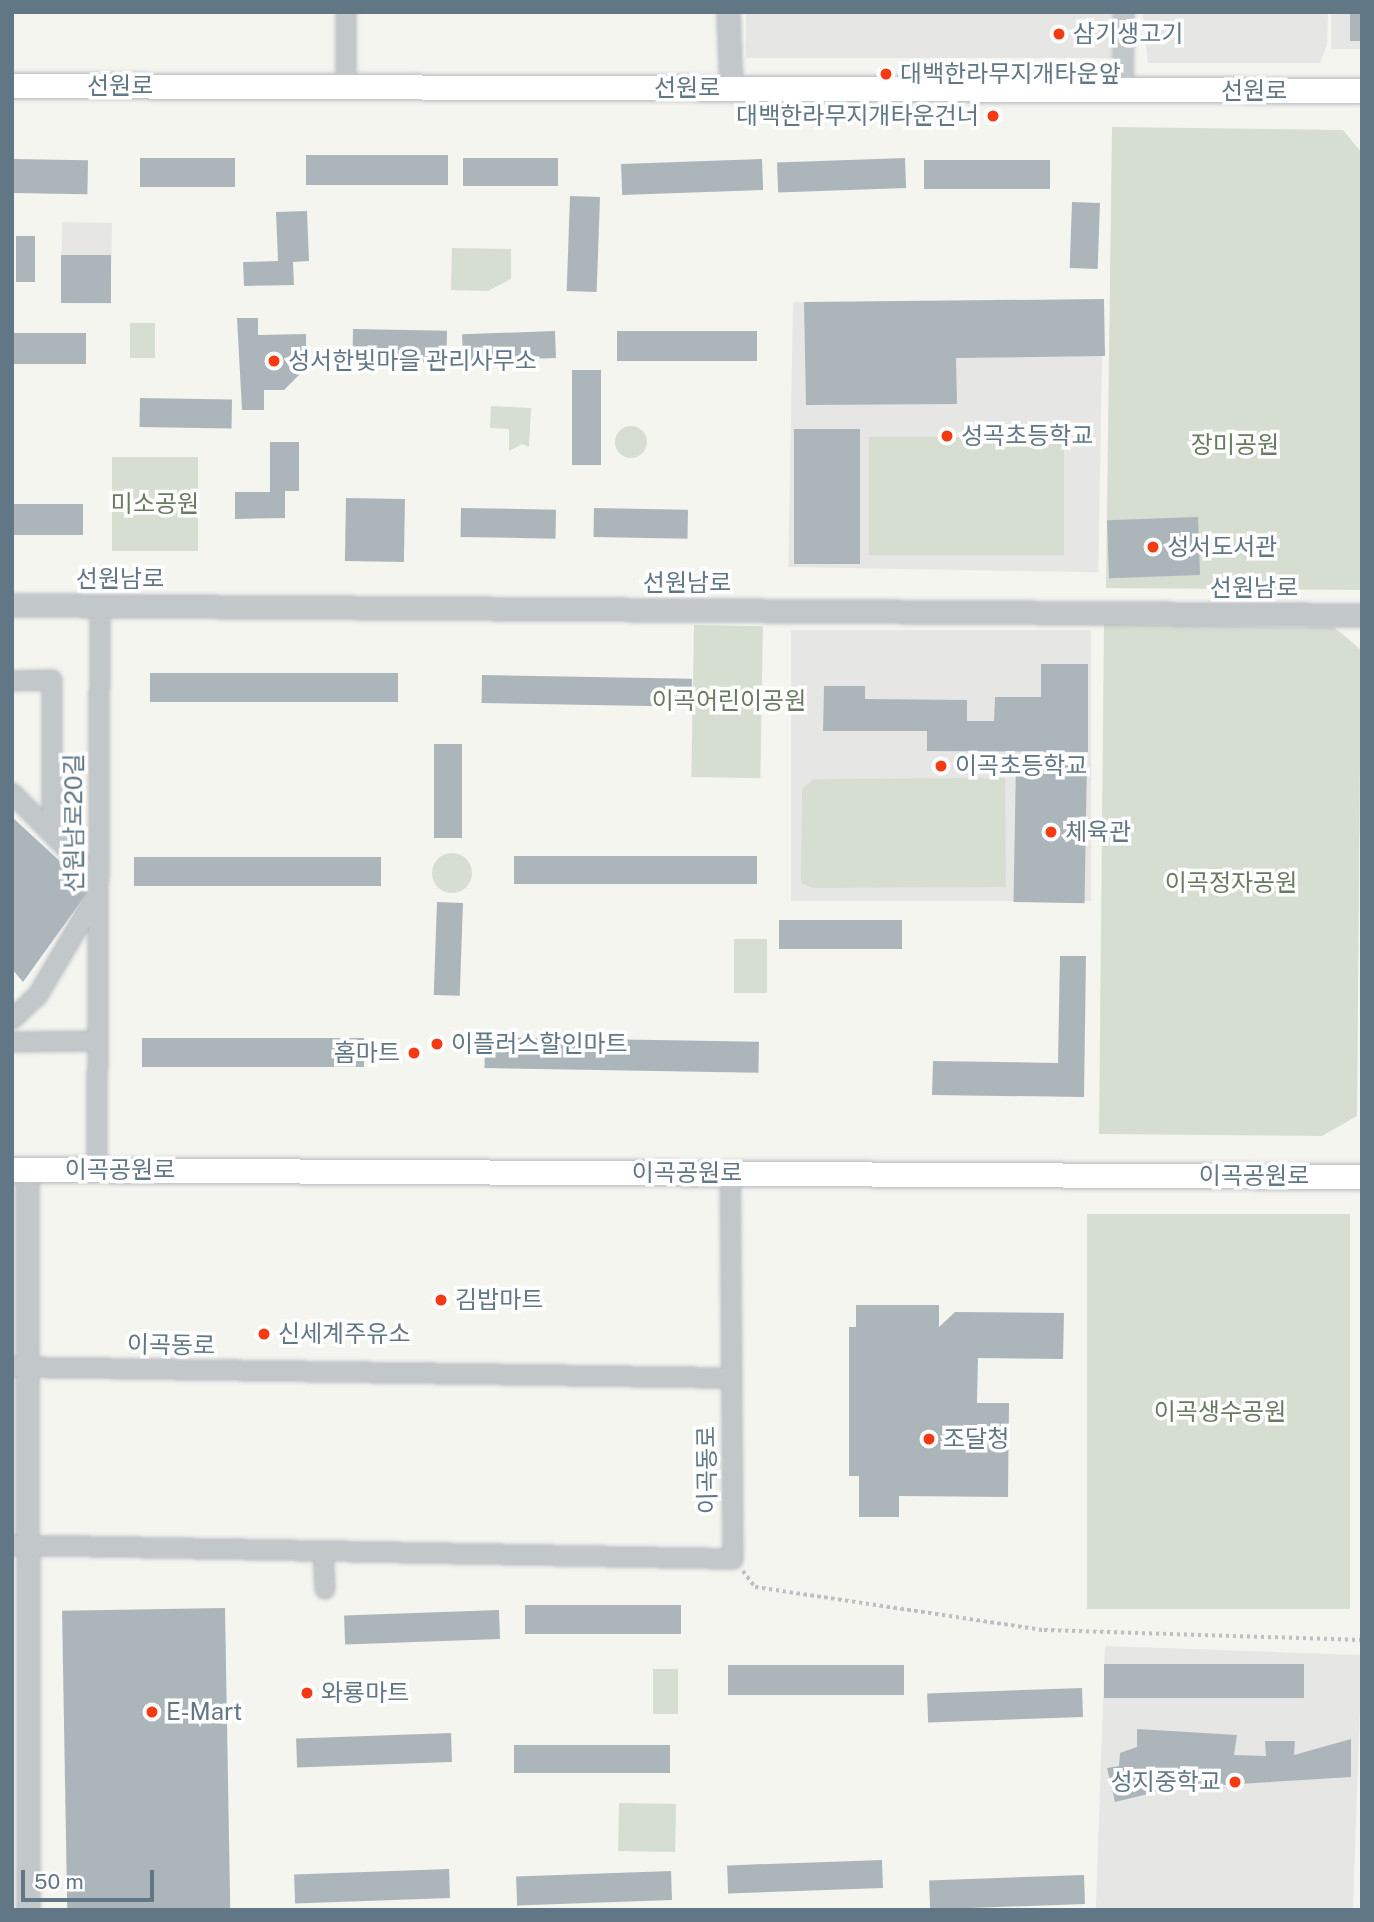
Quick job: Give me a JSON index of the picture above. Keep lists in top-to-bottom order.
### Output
{
  "streets": {
    "main road": ["선원로", "이곡공원로"],
    "street": ["선원남로", "선원남로20길", "이곡동로"]
  },
  "crossings": [
    ["선원남로", "선원남로20길"],
    ["선원남로20길", "이곡공원로"]
  ],
  "parks": [
    "장미공원",
    "미소공원",
    "이곡어린이공원",
    "이곡정자공원",
    "이곡생수공원"
  ],
  "places": [
    "삼기생고기",
    "대백한라무지개타운앞",
    "대백한라무지개타운건너",
    "성서한빛마을 관리사무소",
    "성곡초등학교",
    "성서도서관",
    "이곡초등학교",
    "체육관",
    "이플러스할인마트",
    "홈마트",
    "김밥마트",
    "신세계주유소",
    "조달청",
    "와룡마트",
    "E-Mart",
    "성지중학교"
  ],
  "scale_bar": "50 m"
}
